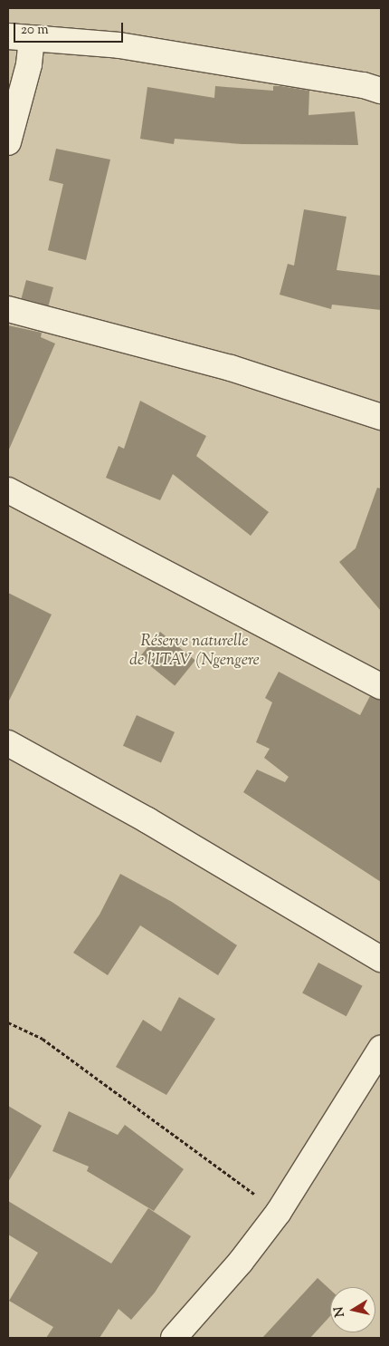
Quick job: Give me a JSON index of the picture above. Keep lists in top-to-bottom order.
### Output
{
  "parks": ["Réserve naturelle de l'ITAV (Ngengere"],
  "scale_bar": "20 m",
  "north": "left"
}
